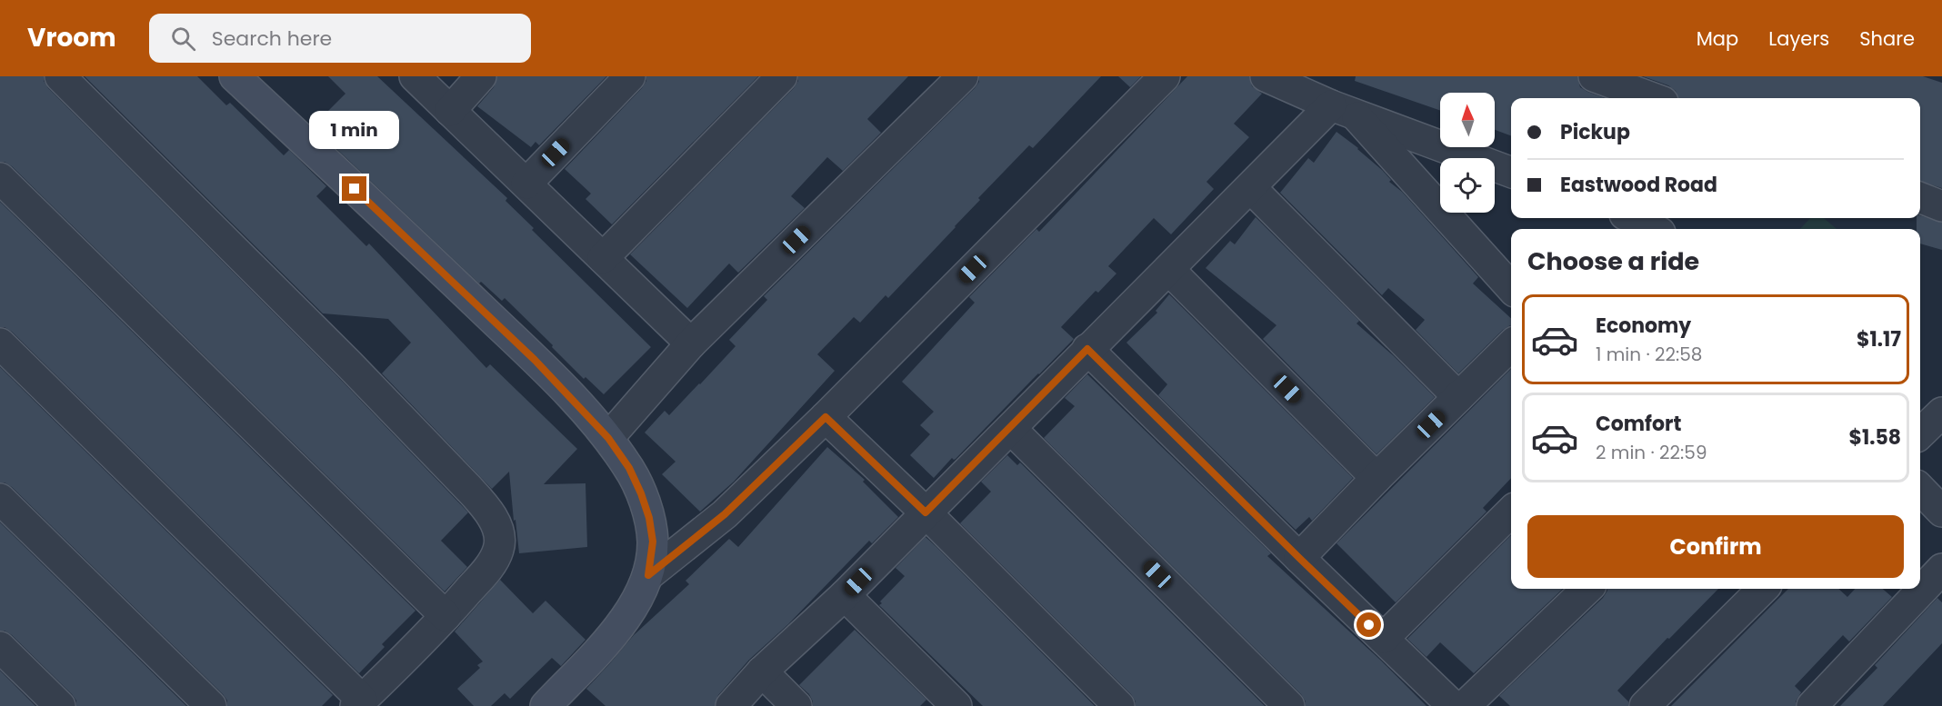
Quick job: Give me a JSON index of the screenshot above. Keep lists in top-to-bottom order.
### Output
{
  "north": "top",
  "page": {
    "header": "Vroom",
    "search": "Search here",
    "nav": ["Map", "Layers", "Share"],
    "banner": ["Pickup", "Eastwood Road"],
    "bubble": "1 min",
    "heading": "Choose a ride",
    "list": [
      {
        "name": "Economy",
        "note": "1 min · 22:58",
        "value": "$1.17"
      },
      {
        "name": "Comfort",
        "note": "2 min · 22:59",
        "value": "$1.58"
      }
    ],
    "buttons": "Confirm"
  }
}
